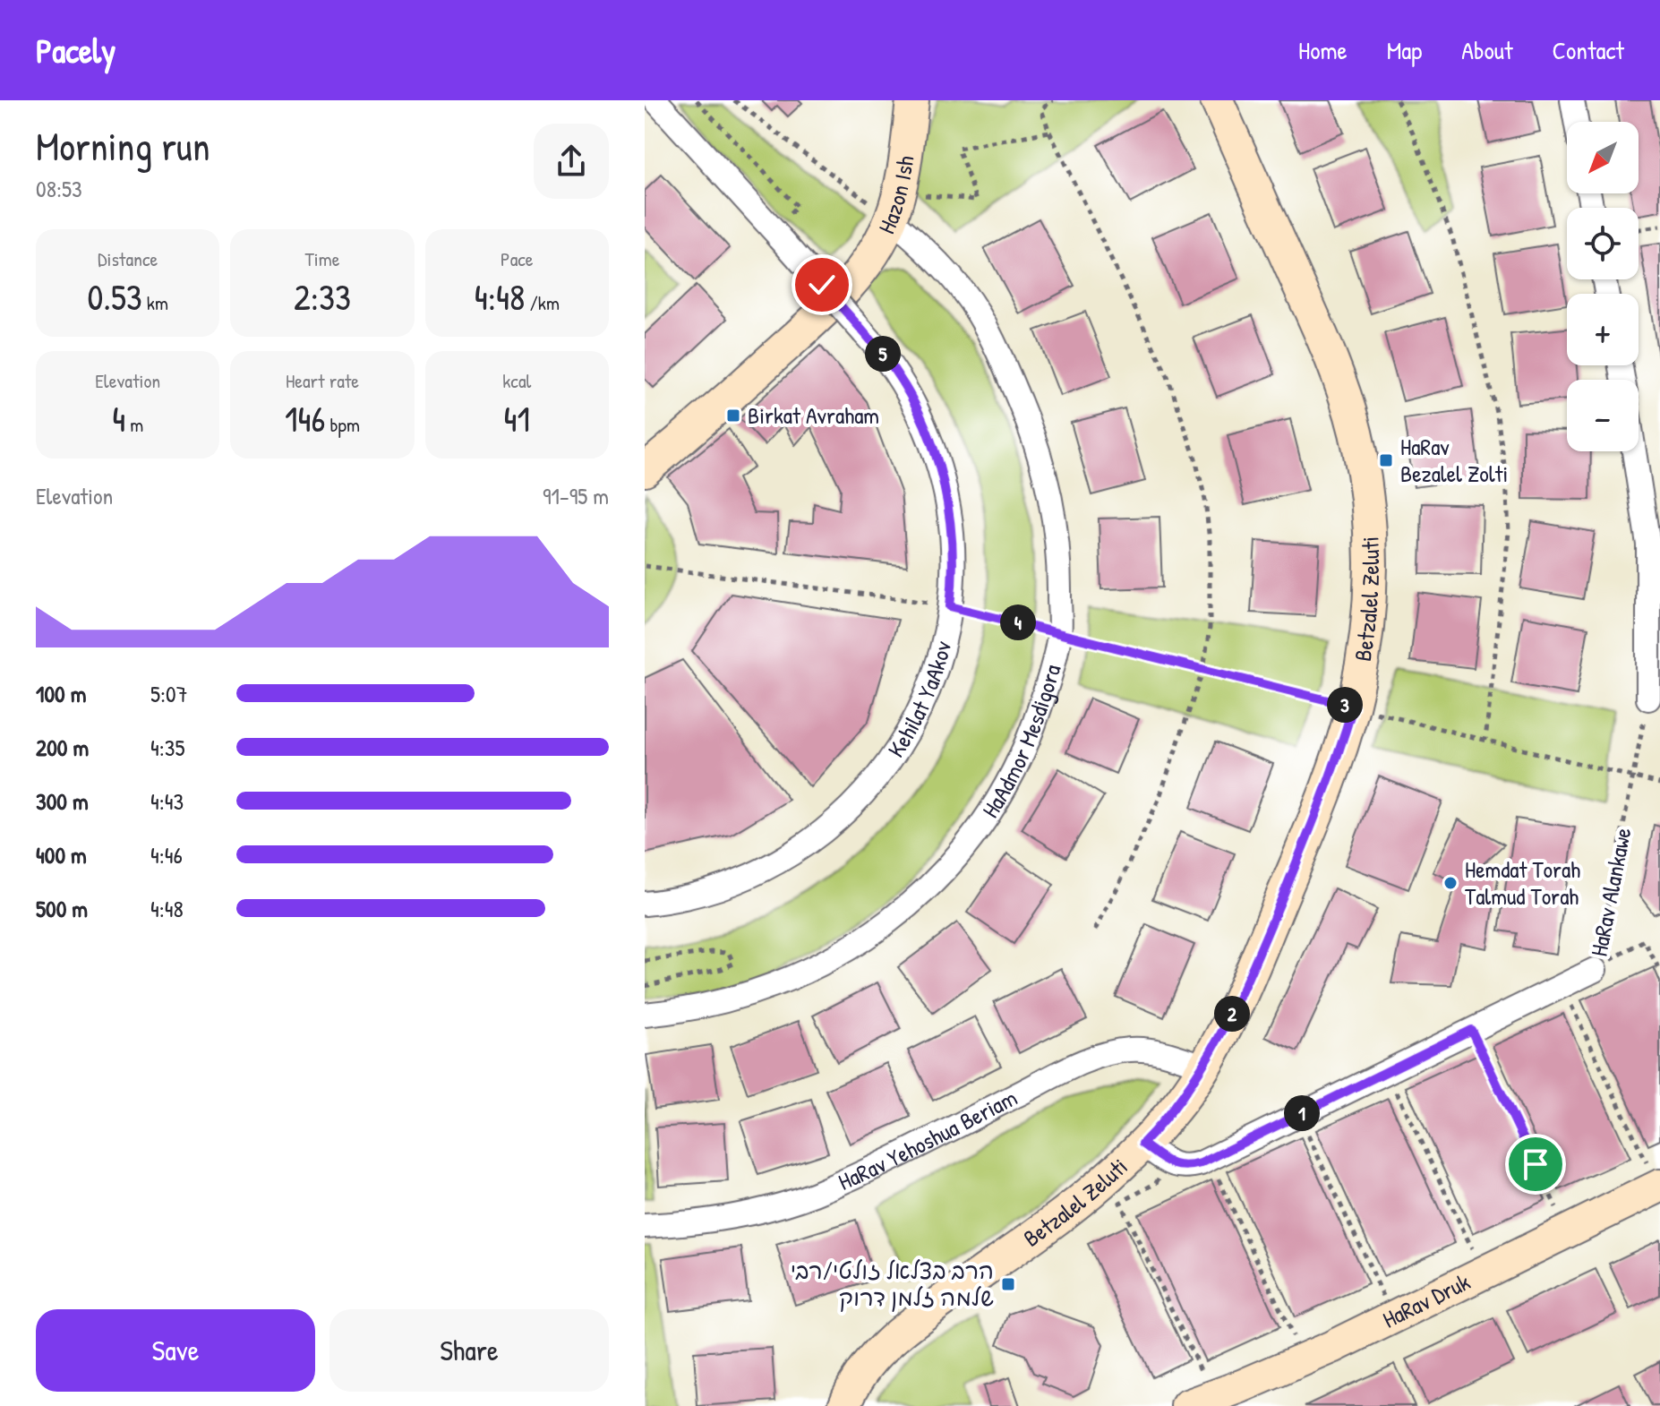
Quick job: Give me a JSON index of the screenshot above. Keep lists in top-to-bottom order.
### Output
{
  "streets": {
    "street": [
      "Hazon Ish",
      "Betzalel Zeluti",
      "Kehilat YaAkov",
      "HaAdmor Mesdigora",
      "HaRav Alankawe",
      "HaRav Yehoshua Beriam",
      "HaRav Druk"
    ]
  },
  "crossings": [
    ["Hazon Ish", "HaAdmor Mesdigora"],
    ["Betzalel Zeluti", "HaRav Yehoshua Beriam"]
  ],
  "places": {
    "transit": ["Birkat Avraham", "HaRav Bezalel Zolti", "הרב בצלאל זולטי/רבי שלמה זלמן דרוק"],
    "other": ["Hemdat Torah Talmud Torah"]
  },
  "north": "bottom left",
  "page": {
    "header": "Pacely",
    "nav": [
      "Home",
      "Map",
      "About",
      "Contact"
    ],
    "heading": ["Morning run", "08:53"],
    "map_buttons": ["+", "−"],
    "stats": [
      ["Distance", "0.53 km"],
      ["Time", "2:33"],
      ["Pace", "4:48 /km"],
      ["Elevation", "4 m"],
      ["Heart rate", "146 bpm"],
      ["kcal", "41"]
    ],
    "pins": [
      "5",
      "4",
      "3",
      "2",
      "1"
    ],
    "chart": ["Elevation", "91–95 m"],
    "list": [
      {
        "name": "100 m",
        "note": "5:07"
      },
      {
        "name": "200 m",
        "note": "4:35"
      },
      {
        "name": "300 m",
        "note": "4:43"
      },
      {
        "name": "400 m",
        "note": "4:46"
      },
      {
        "name": "500 m",
        "note": "4:48"
      }
    ],
    "buttons": ["Save", "Share"]
  }
}
